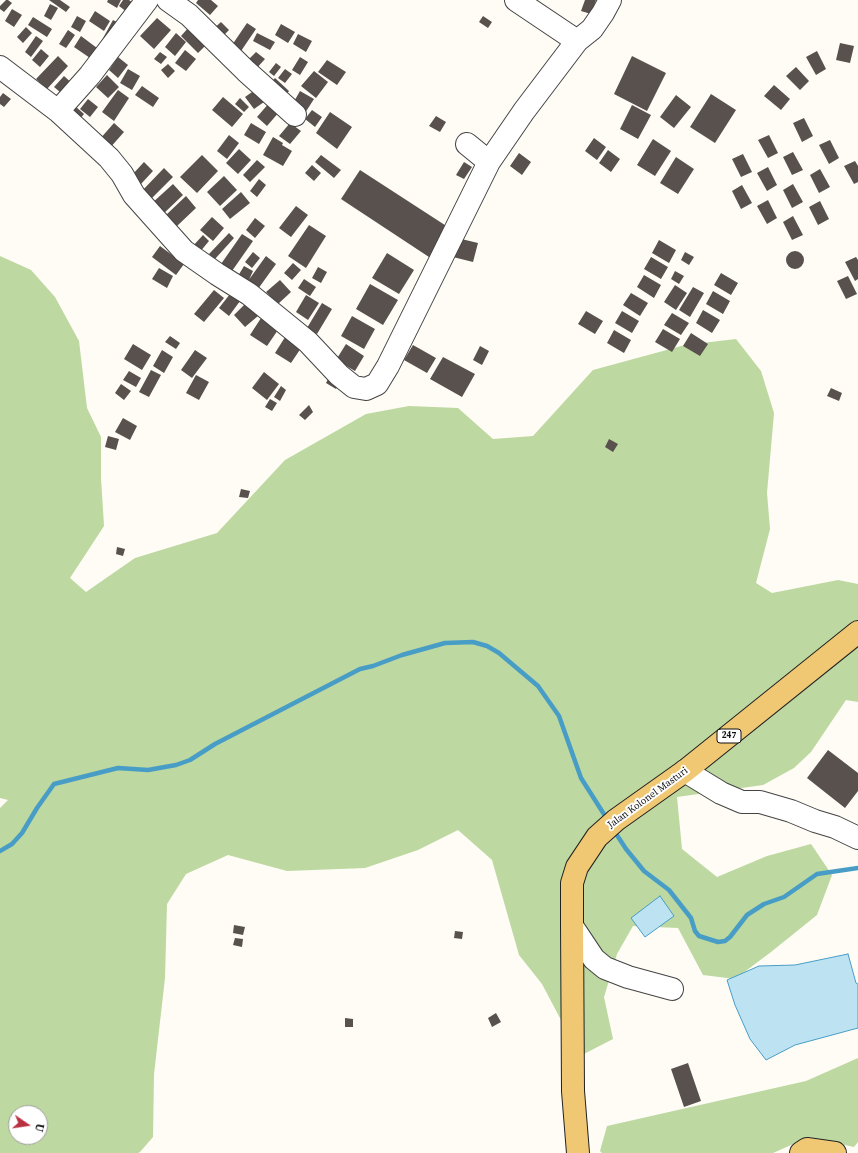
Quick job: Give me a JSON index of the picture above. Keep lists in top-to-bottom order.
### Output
{
  "streets": {
    "main road": ["247", "Jalan Kolonel Masturi"]
  },
  "north": "right"
}
